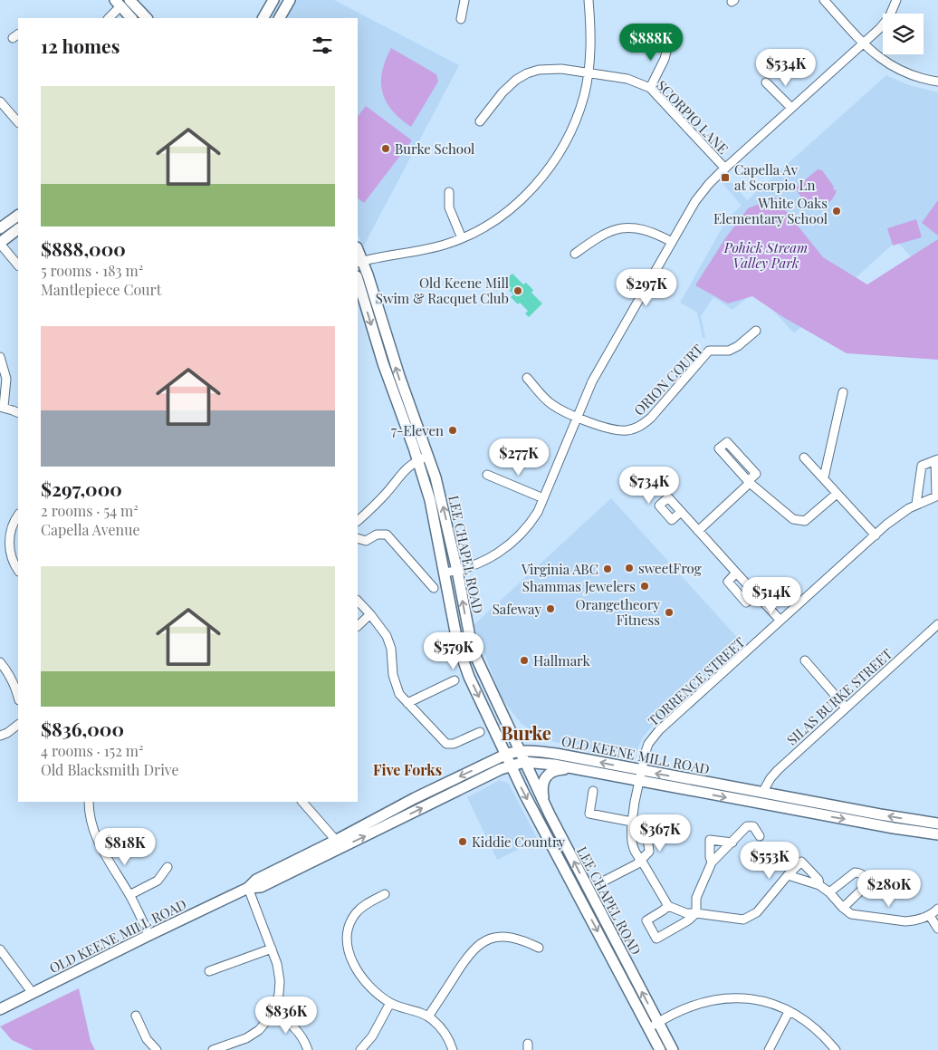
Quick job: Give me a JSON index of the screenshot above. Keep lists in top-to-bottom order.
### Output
{
  "streets": {
    "main road": ["LEE CHAPEL ROAD", "OLD KEENE MILL ROAD"],
    "street": [
      "SCORPIO LANE",
      "ORION COURT",
      "TORRENCE STREET",
      "SILAS BURKE STREET"
    ]
  },
  "crossings": [
    ["LEE CHAPEL ROAD", "OLD KEENE MILL ROAD"],
    ["TORRENCE STREET", "OLD KEENE MILL ROAD"],
    ["SILAS BURKE STREET", "OLD KEENE MILL ROAD"]
  ],
  "districts": ["Burke", "Five Forks"],
  "parks": ["Pohick Stream Valley Park"],
  "places": {
    "other": [
      "Burke School",
      "White Oaks Elementary School",
      "Old Keene Mill Swim & Racquet Club",
      "7-Eleven",
      "sweetFrog",
      "Virginia ABC",
      "Shammas Jewelers",
      "Safeway",
      "Orangetheory Fitness",
      "Hallmark",
      "Kiddie Country"
    ],
    "transit": ["Capella Av at Scorpio Ln"]
  },
  "page": {
    "heading": "12 homes",
    "price": [
      "$888K",
      "$534K",
      "$297K",
      "$277K",
      "$734K",
      "$514K",
      "$579K",
      "$367K",
      "$818K",
      "$553K",
      "$280K",
      "$836K"
    ],
    "list": [
      {
        "name": "$888,000",
        "note": "5 rooms · 183 m² · Mantlepiece Court"
      },
      {
        "name": "$297,000",
        "note": "2 rooms · 54 m² · Capella Avenue"
      },
      {
        "name": "$836,000",
        "note": "4 rooms · 152 m² · Old Blacksmith Drive"
      }
    ]
  }
}
